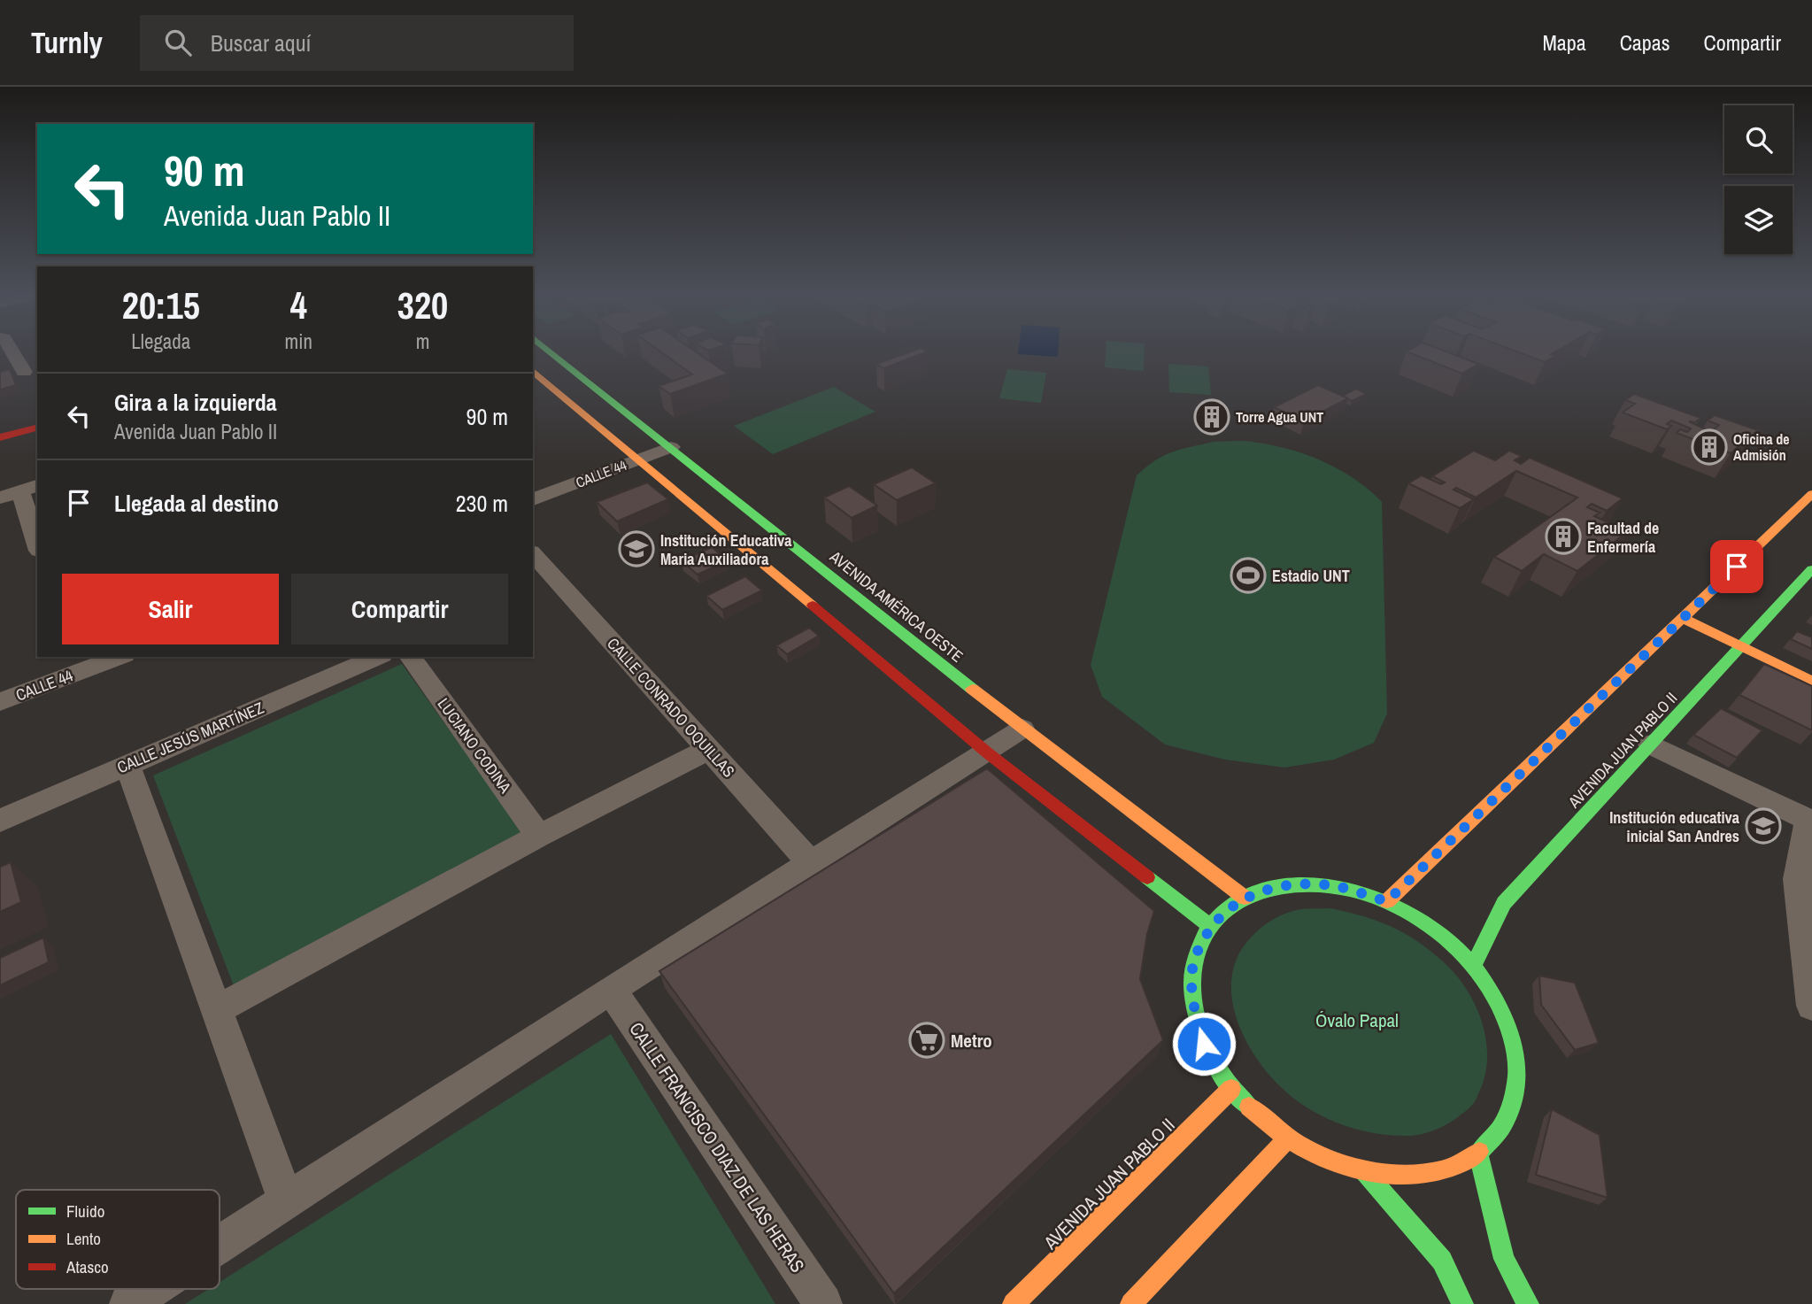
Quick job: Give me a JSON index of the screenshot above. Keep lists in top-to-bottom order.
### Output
{
  "streets": {
    "main road": ["AVENIDA AMÉRICA OESTE", "AVENIDA JUAN PABLO II"],
    "street": [
      "CALLE 44",
      "CALLE CONRADO OQUILLAS",
      "CALLE JESÚS MARTÍNEZ",
      "LUCIANO CODINA",
      "CALLE FRANCISCO DIAZ DE LAS HERAS"
    ]
  },
  "crossings": [
    ["CALLE 44", "AVENIDA AMÉRICA OESTE"]
  ],
  "parks": ["Óvalo Papal"],
  "places": {
    "building": ["Torre Agua UNT", "Oficina de Admisión", "Facultad de Enfermería"],
    "school or university": ["Institución Educativa Maria Auxiliadora", "Institución educativa inicial San Andres"],
    "sports": ["Estadio UNT"],
    "supermarket": ["Metro"]
  },
  "legend": ["Fluido", "Lento", "Atasco"],
  "page": {
    "header": "Turnly",
    "search": "Buscar aquí",
    "nav": ["Mapa", "Capas", "Compartir"],
    "turn": ["90 m", "Avenida Juan Pablo II"],
    "eta": [
      "20:15",
      "Llegada",
      "4",
      "min",
      "320",
      "m"
    ],
    "list": [
      {
        "name": "Gira a la izquierda",
        "note": "Avenida Juan Pablo II",
        "value": "90 m"
      },
      {
        "name": "Llegada al destino",
        "value": "230 m"
      }
    ],
    "buttons": ["Salir", "Compartir"]
  }
}
